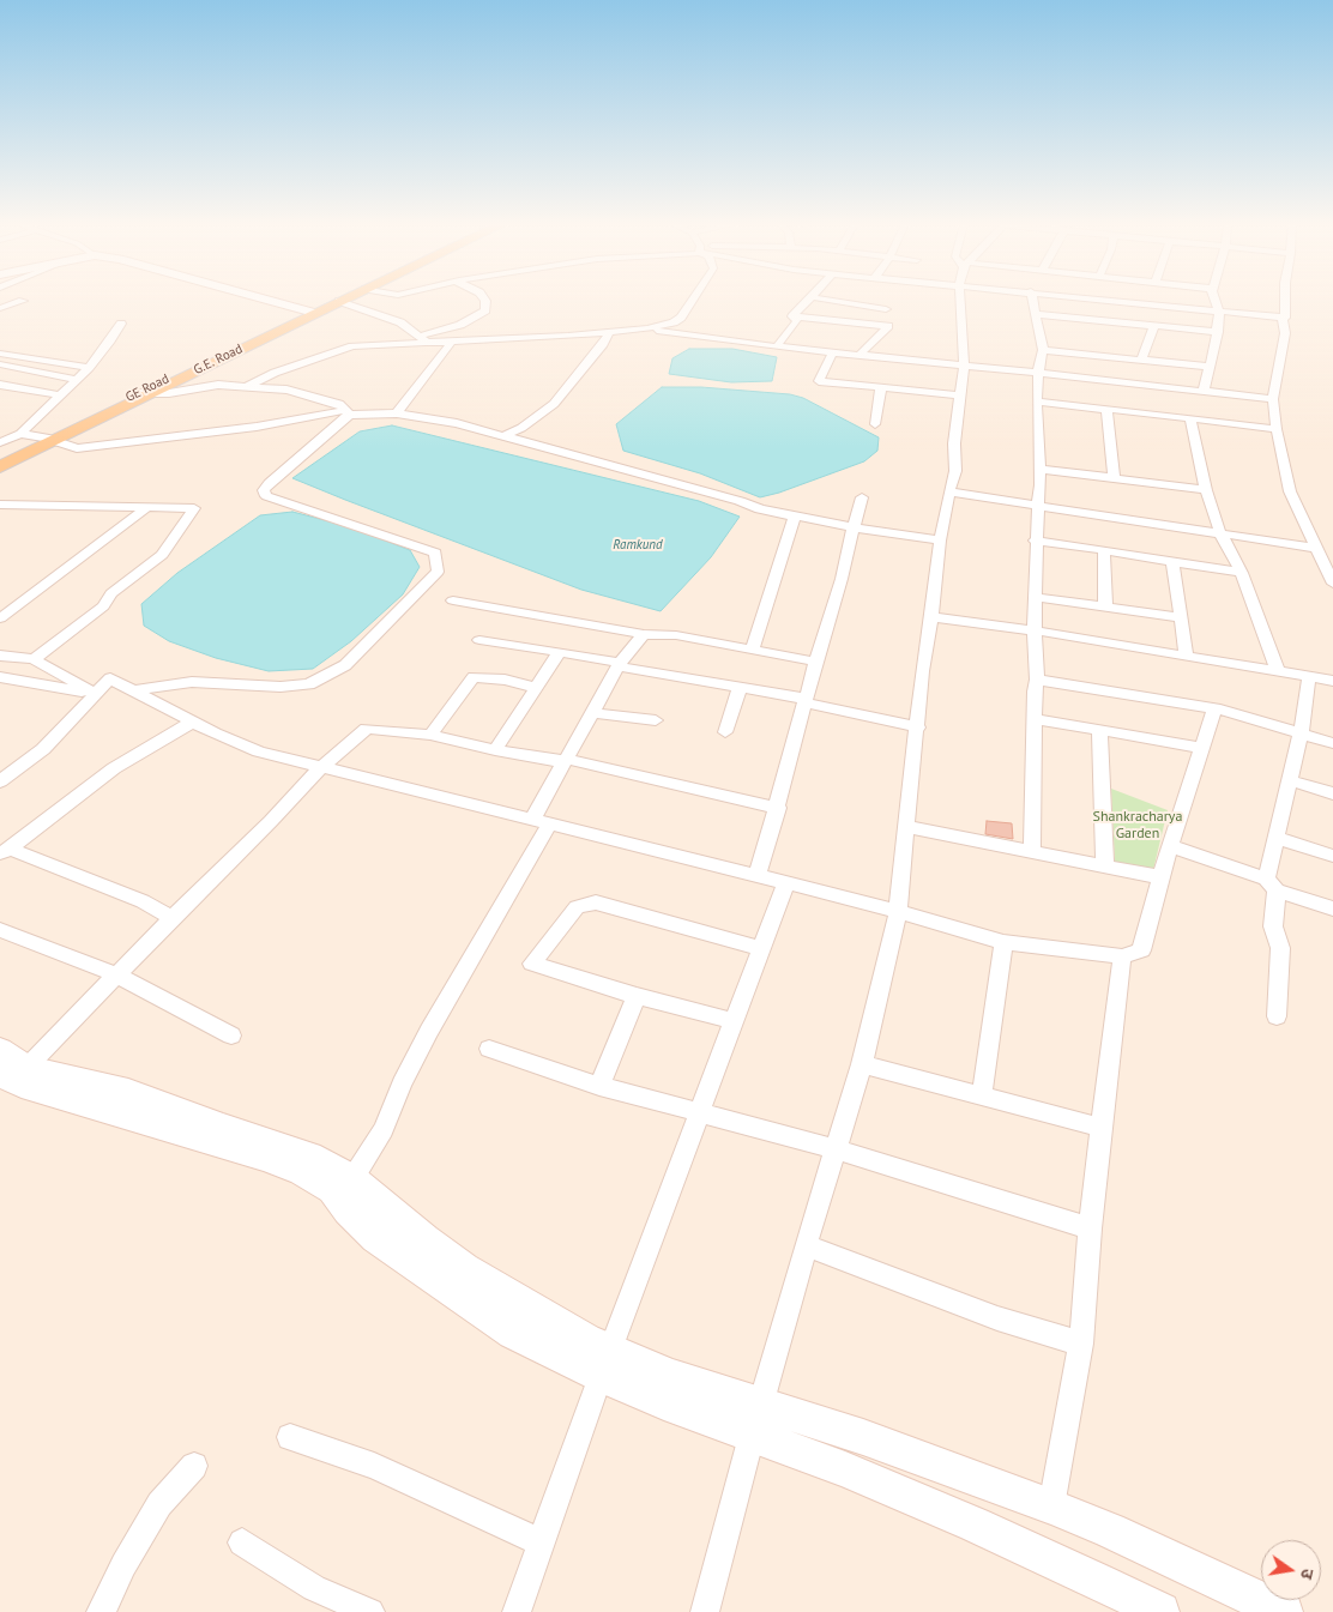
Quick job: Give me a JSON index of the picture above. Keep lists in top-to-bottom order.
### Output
{
  "streets": {
    "main road": ["GE Road"]
  },
  "water": ["Ramkund"],
  "parks": ["Shankracharya Garden"],
  "north": "right"
}
